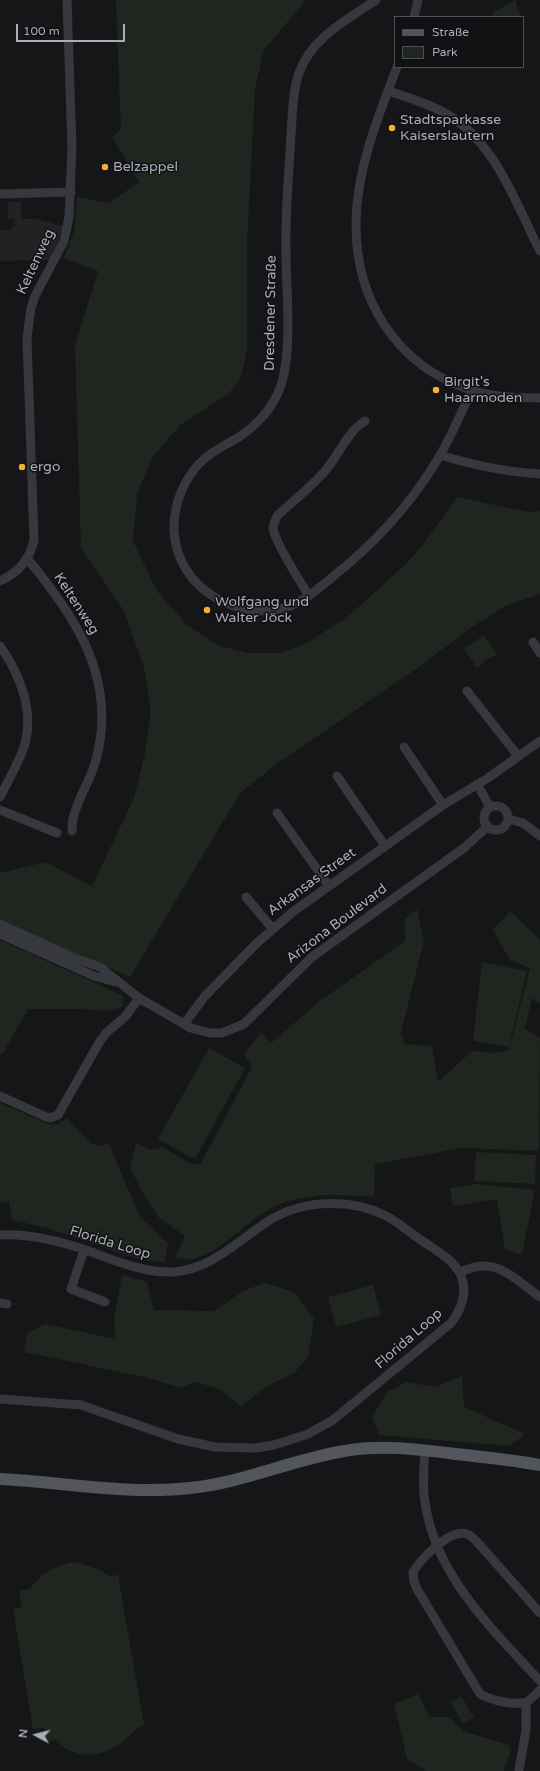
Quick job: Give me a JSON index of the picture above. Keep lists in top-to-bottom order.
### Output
{
  "streets": {
    "street": [
      "Keltenweg",
      "Dresdener Straße",
      "Arkansas Street",
      "Arizona Boulevard",
      "Florida Loop"
    ]
  },
  "crossings": [
    ["Arkansas Street", "Arizona Boulevard"]
  ],
  "places": [
    "Stadtsparkasse Kaiserslautern",
    "Belzappel",
    "Birgit's Haarmoden",
    "ergo",
    "Wolfgang und Walter Jöck"
  ],
  "legend": ["Straße", "Park"],
  "scale_bar": "100 m",
  "north": "left"
}
